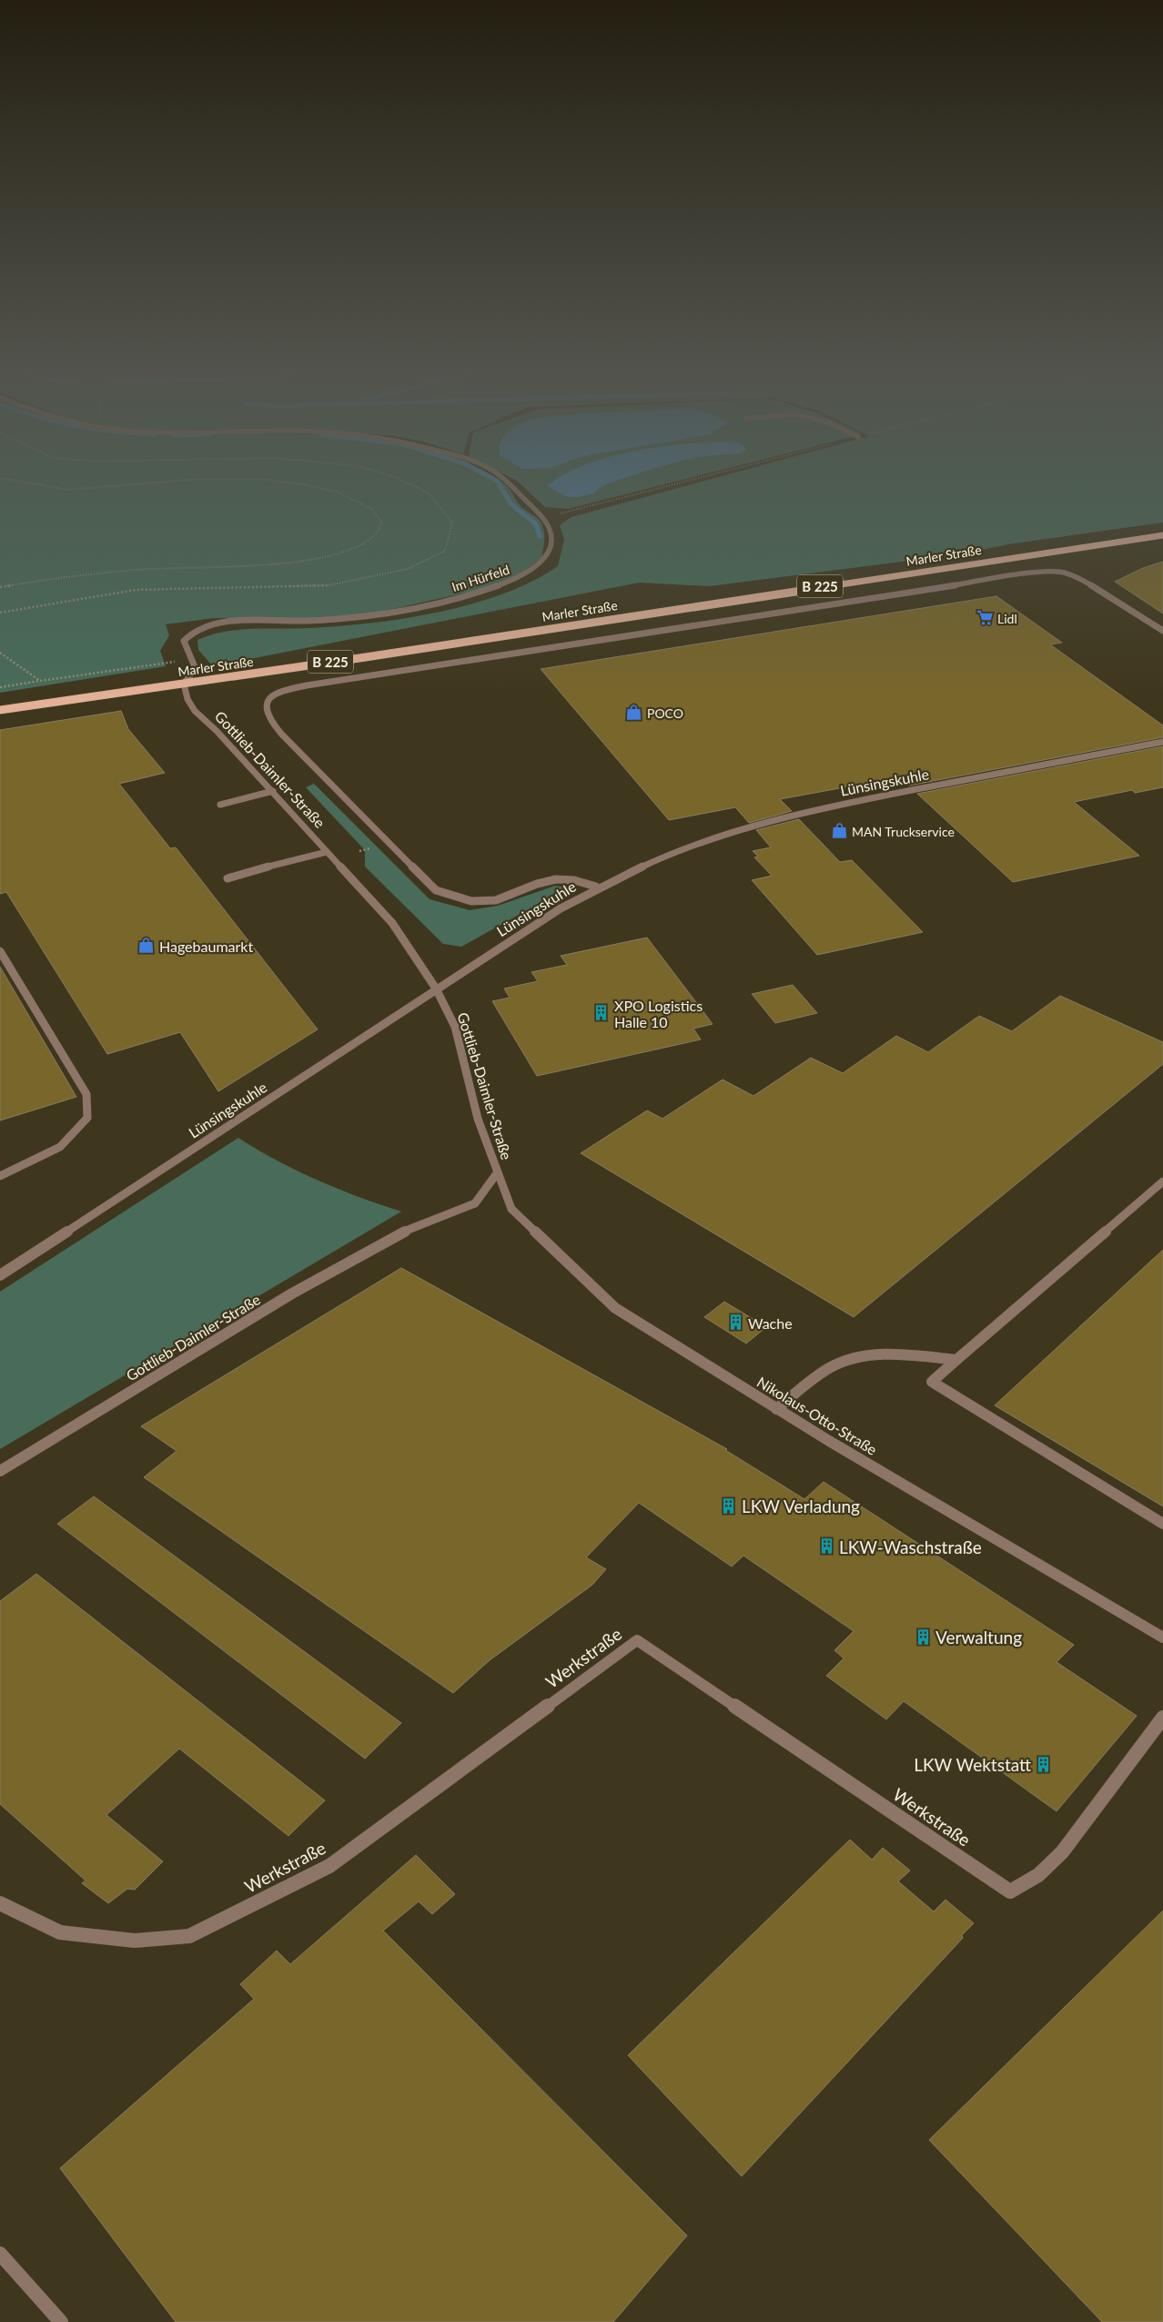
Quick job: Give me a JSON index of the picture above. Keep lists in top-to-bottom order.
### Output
{
  "streets": {
    "main road": ["Marler Straße", "B 225"],
    "street": [
      "Im Hürfeld",
      "Gottlieb-Daimler-Straße",
      "Lünsingskuhle",
      "Nikolaus-Otto-Straße",
      "Werkstraße"
    ]
  },
  "crossings": [
    ["Marler Straße", "Im Hürfeld"],
    ["Marler Straße", "Gottlieb-Daimler-Straße"],
    ["Im Hürfeld", "Gottlieb-Daimler-Straße"],
    ["Gottlieb-Daimler-Straße", "Lünsingskuhle"],
    ["Gottlieb-Daimler-Straße", "Nikolaus-Otto-Straße"]
  ],
  "places": {
    "supermarket": ["Lidl"],
    "shop": ["POCO", "MAN Truckservice", "Hagebaumarkt"],
    "building": [
      "XPO Logistics Halle 10",
      "Wache",
      "LKW Verladung",
      "LKW-Waschstraße",
      "Verwaltung",
      "LKW Wektstatt"
    ]
  }
}
